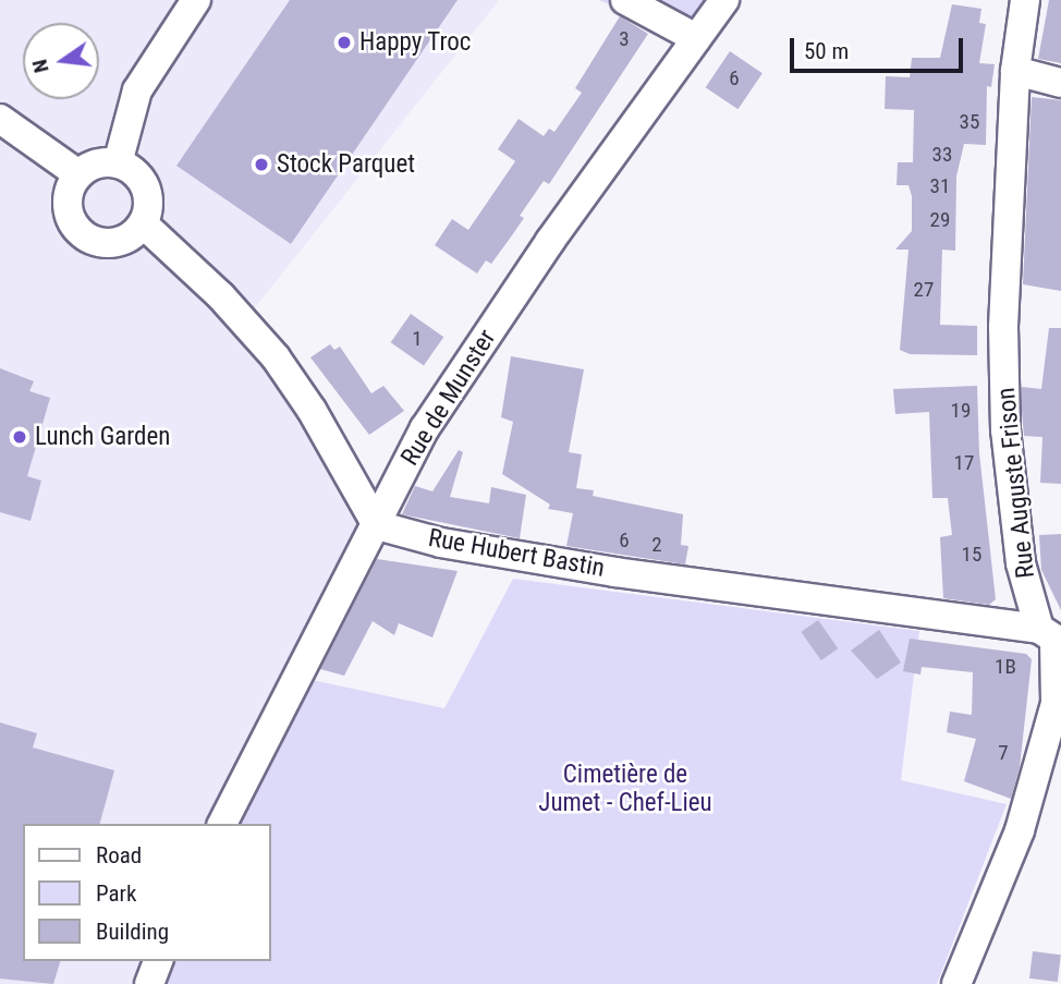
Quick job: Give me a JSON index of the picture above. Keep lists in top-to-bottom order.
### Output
{
  "streets": {
    "street": ["Rue de Munster", "Rue Auguste Frison", "Rue Hubert Bastin"]
  },
  "crossings": [
    ["Rue de Munster", "Rue Hubert Bastin"],
    ["Rue Auguste Frison", "Rue Hubert Bastin"]
  ],
  "parks": ["Cimetière de Jumet - Chef-Lieu"],
  "places": ["Happy Troc", "Stock Parquet", "Lunch Garden"],
  "house_numbers": [
    "3",
    "6",
    "35",
    "33",
    "31",
    "29",
    "27",
    "1",
    "19",
    "17",
    "6",
    "2",
    "15",
    "1B",
    "7"
  ],
  "legend": ["Road", "Park", "Building"],
  "scale_bar": "50 m",
  "north": "left"
}
